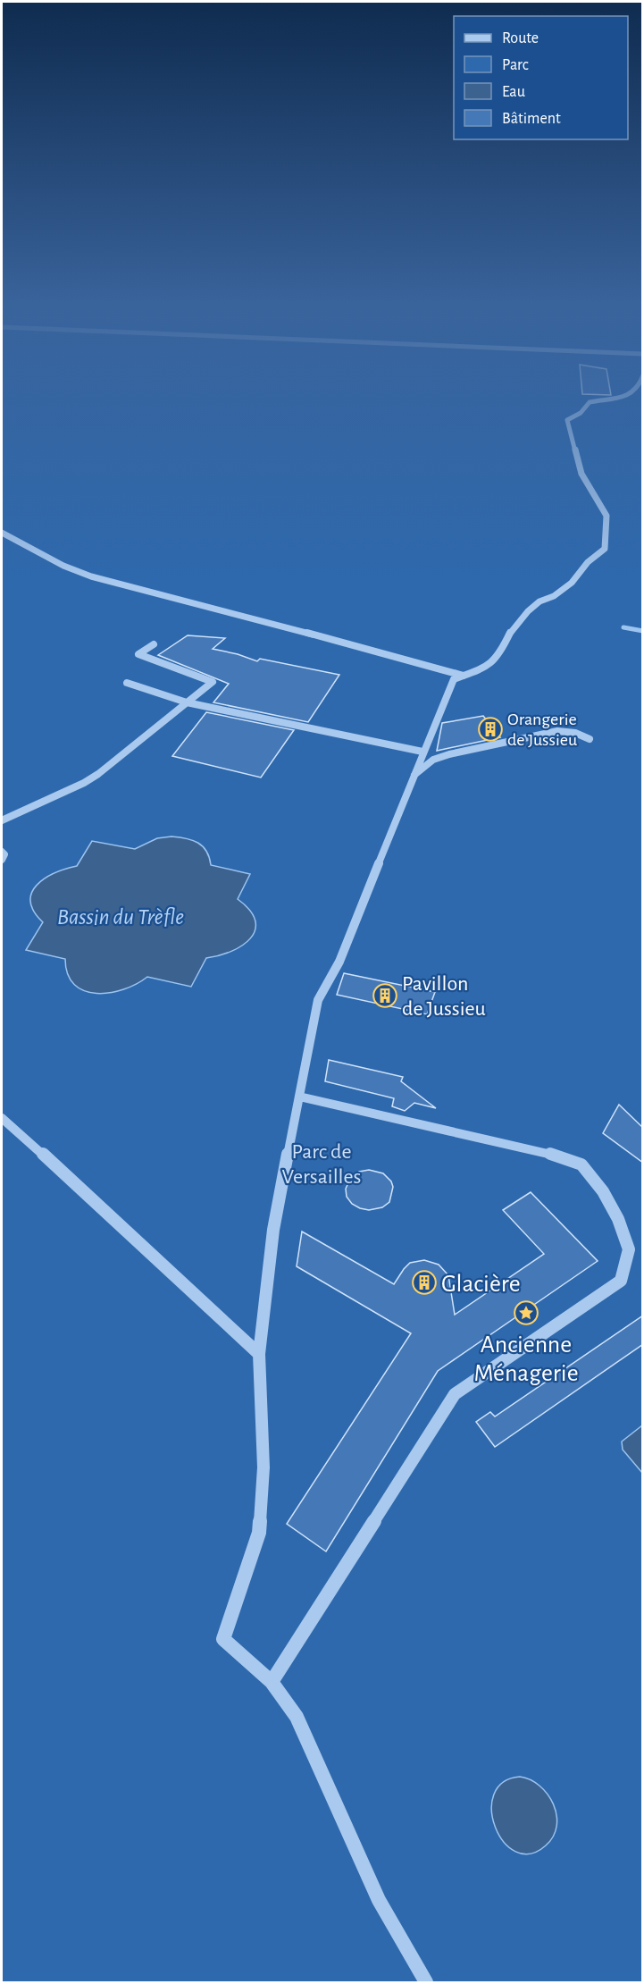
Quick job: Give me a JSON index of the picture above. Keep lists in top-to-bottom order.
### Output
{
  "water": ["Bassin du Trèfle"],
  "parks": ["Parc de Versailles"],
  "places": {
    "building": ["Orangerie de Jussieu", "Pavillon de Jussieu", "Glacière"],
    "place": ["Ancienne Ménagerie"]
  },
  "legend": [
    "Route",
    "Parc",
    "Eau",
    "Bâtiment"
  ]
}
